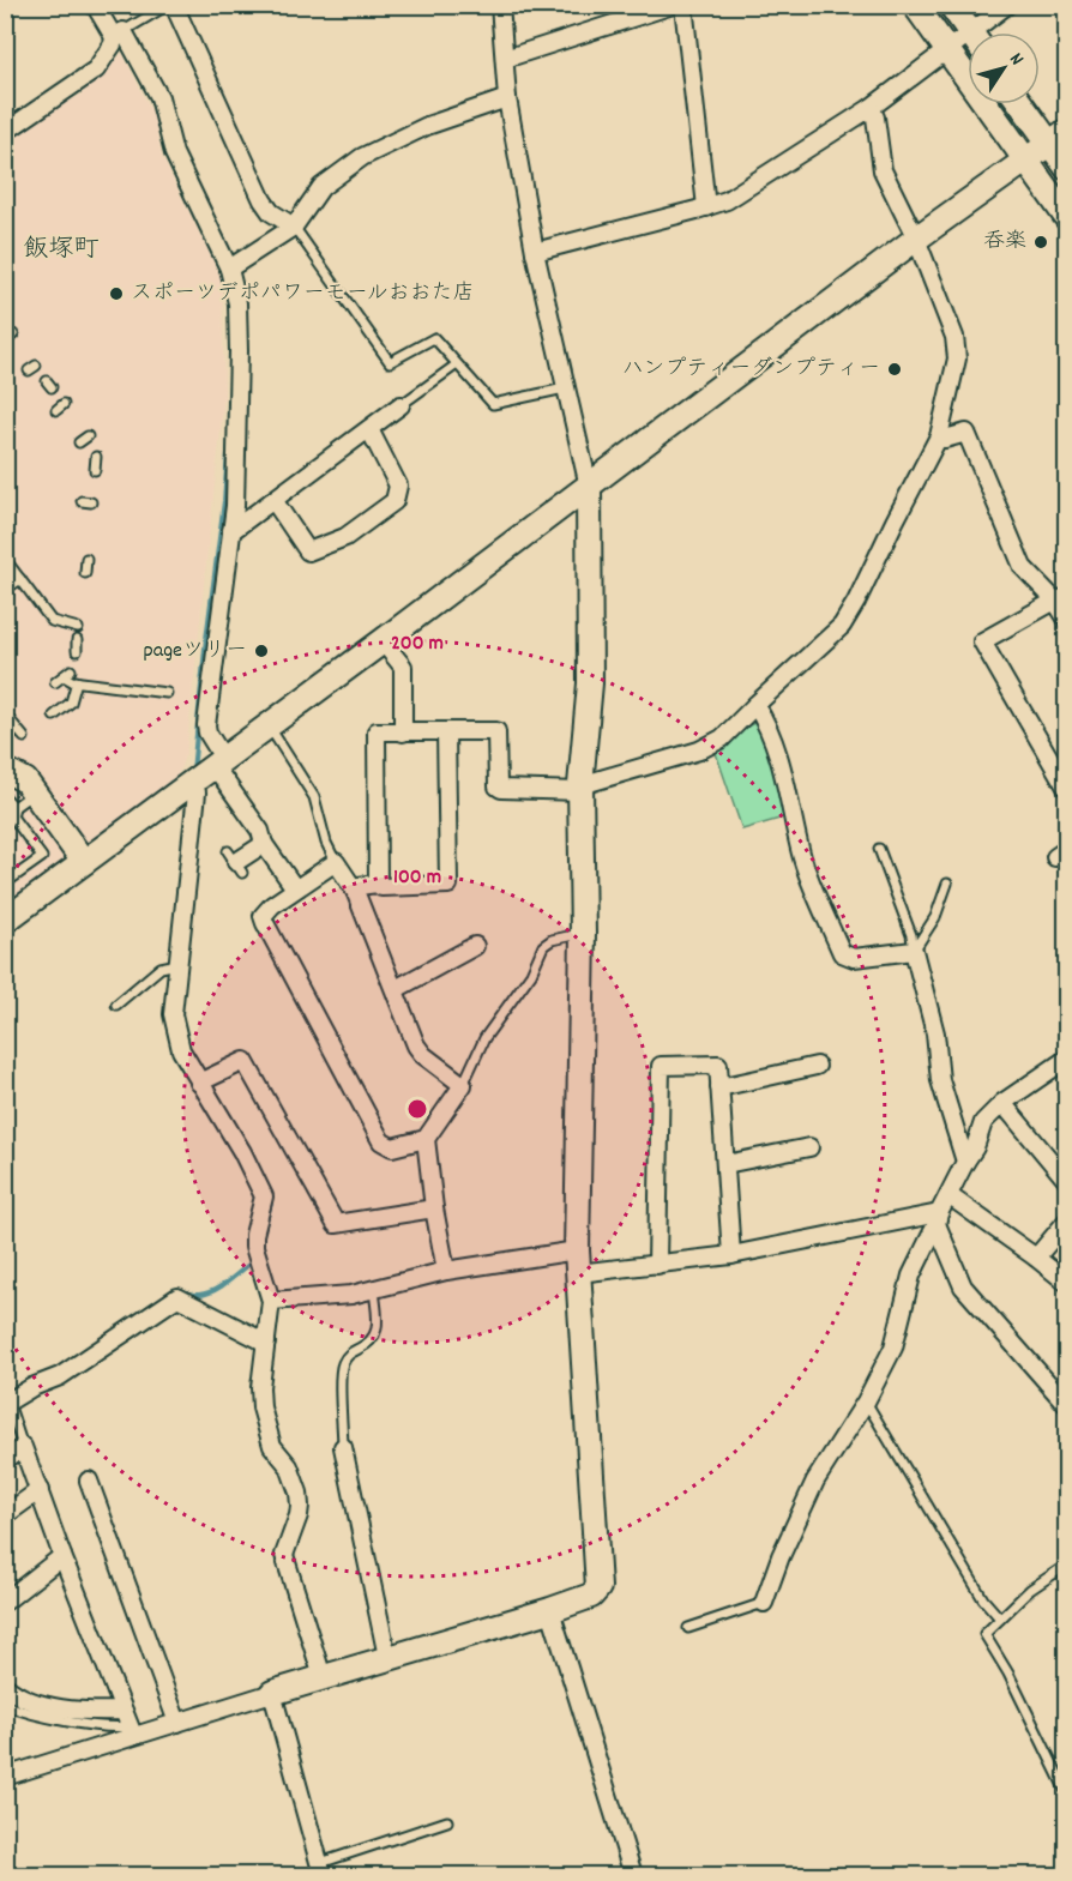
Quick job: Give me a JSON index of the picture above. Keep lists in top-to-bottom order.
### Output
{
  "districts": ["飯塚町"],
  "places": [
    "呑楽",
    "スポーツデポパワーモールおおた店",
    "ハンプティーダンプティー",
    "pageツリー"
  ],
  "north": "top right",
  "rings": ["200 m", "100 m"]
}
